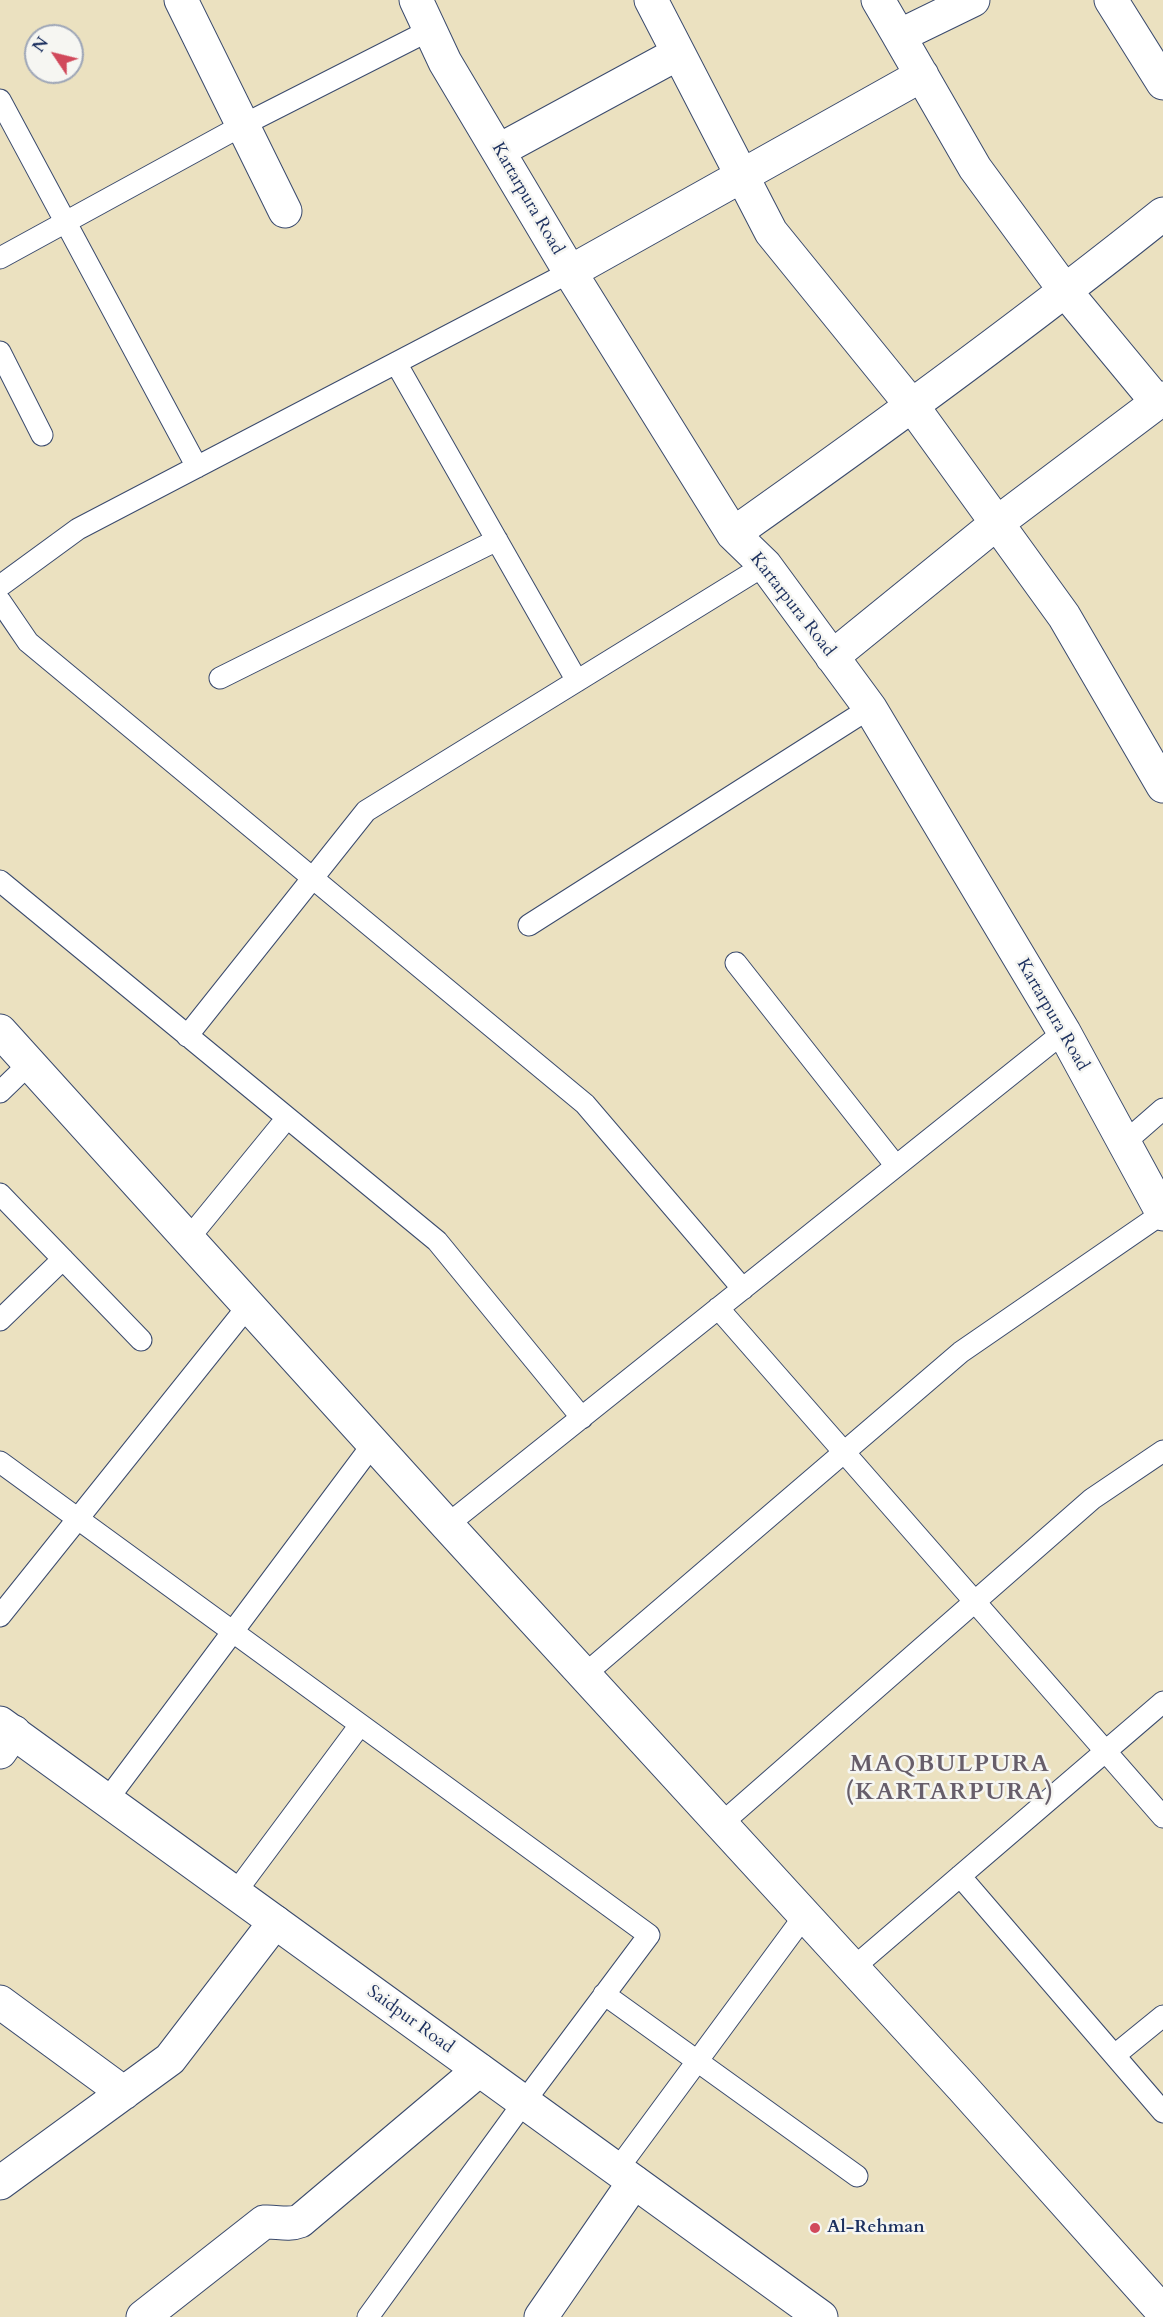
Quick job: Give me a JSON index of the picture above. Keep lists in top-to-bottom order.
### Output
{
  "streets": {
    "street": ["Kartarpura Road", "Saidpur Road"]
  },
  "districts": ["MAQBULPURA (KARTARPURA)"],
  "places": ["Al-Rehman"],
  "north": "top left"
}
